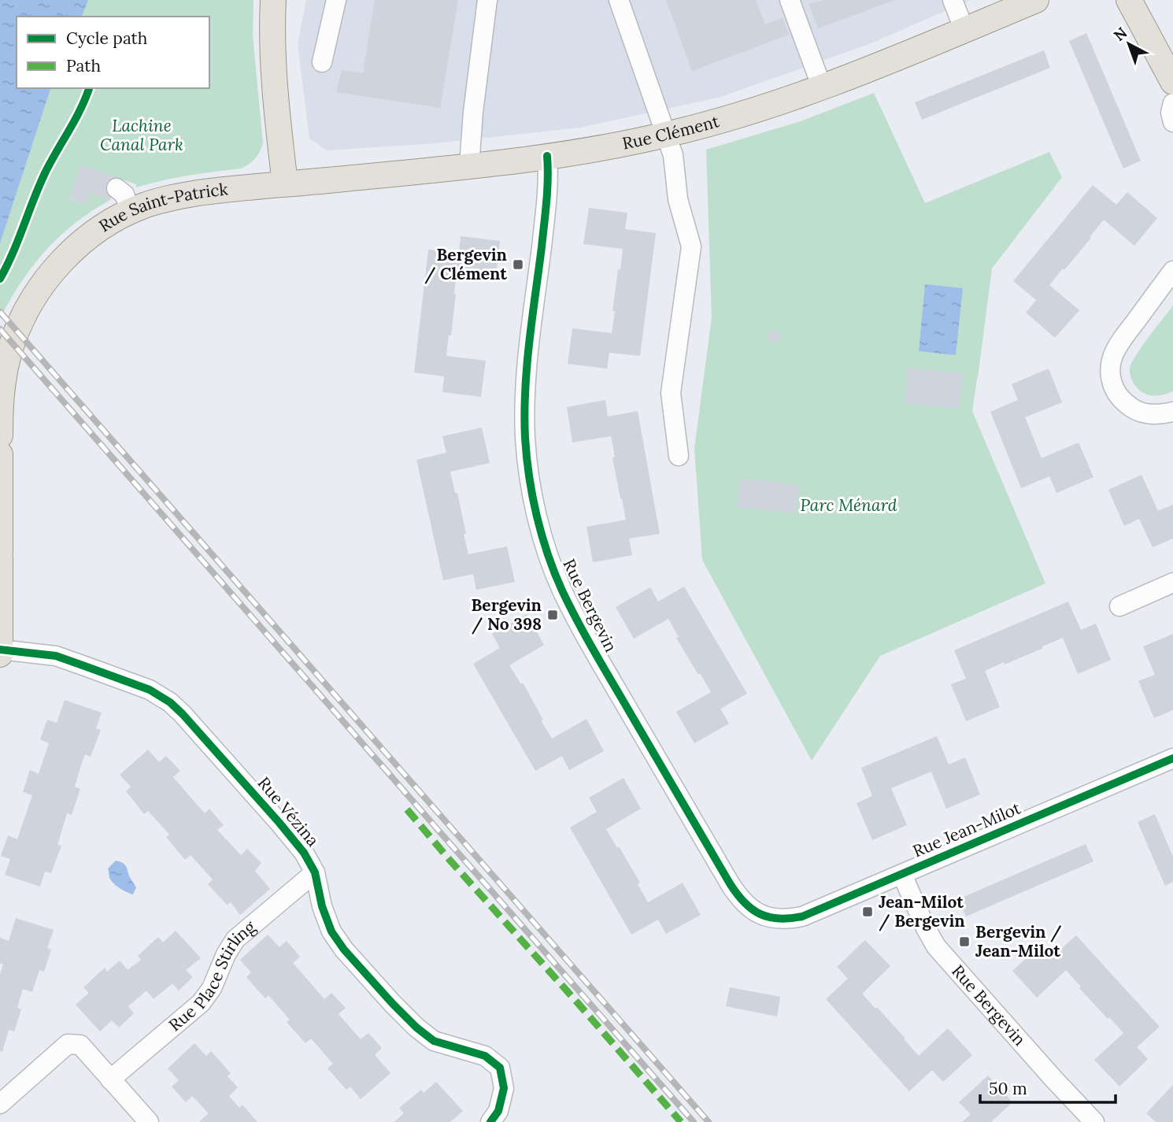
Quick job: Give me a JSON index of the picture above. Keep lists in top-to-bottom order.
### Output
{
  "streets": {
    "main road": ["Rue Clément", "Rue Saint-Patrick"],
    "street": [
      "Rue Bergevin",
      "Rue Vézina",
      "Rue Jean-Milot",
      "Rue Place Stirling"
    ]
  },
  "crossings": [
    ["Rue Clément", "Rue Saint-Patrick"],
    ["Rue Clément", "Rue Bergevin"],
    ["Rue Bergevin", "Rue Jean-Milot"],
    ["Rue Vézina", "Rue Place Stirling"]
  ],
  "parks": ["Lachine Canal Park", "Parc Ménard"],
  "places": {
    "transit": [
      "Bergevin / Clément",
      "Bergevin / No 398",
      "Jean-Milot / Bergevin",
      "Bergevin / Jean-Milot"
    ]
  },
  "legend": ["Cycle path", "Path"],
  "scale_bar": "50 m",
  "north": "top left"
}
